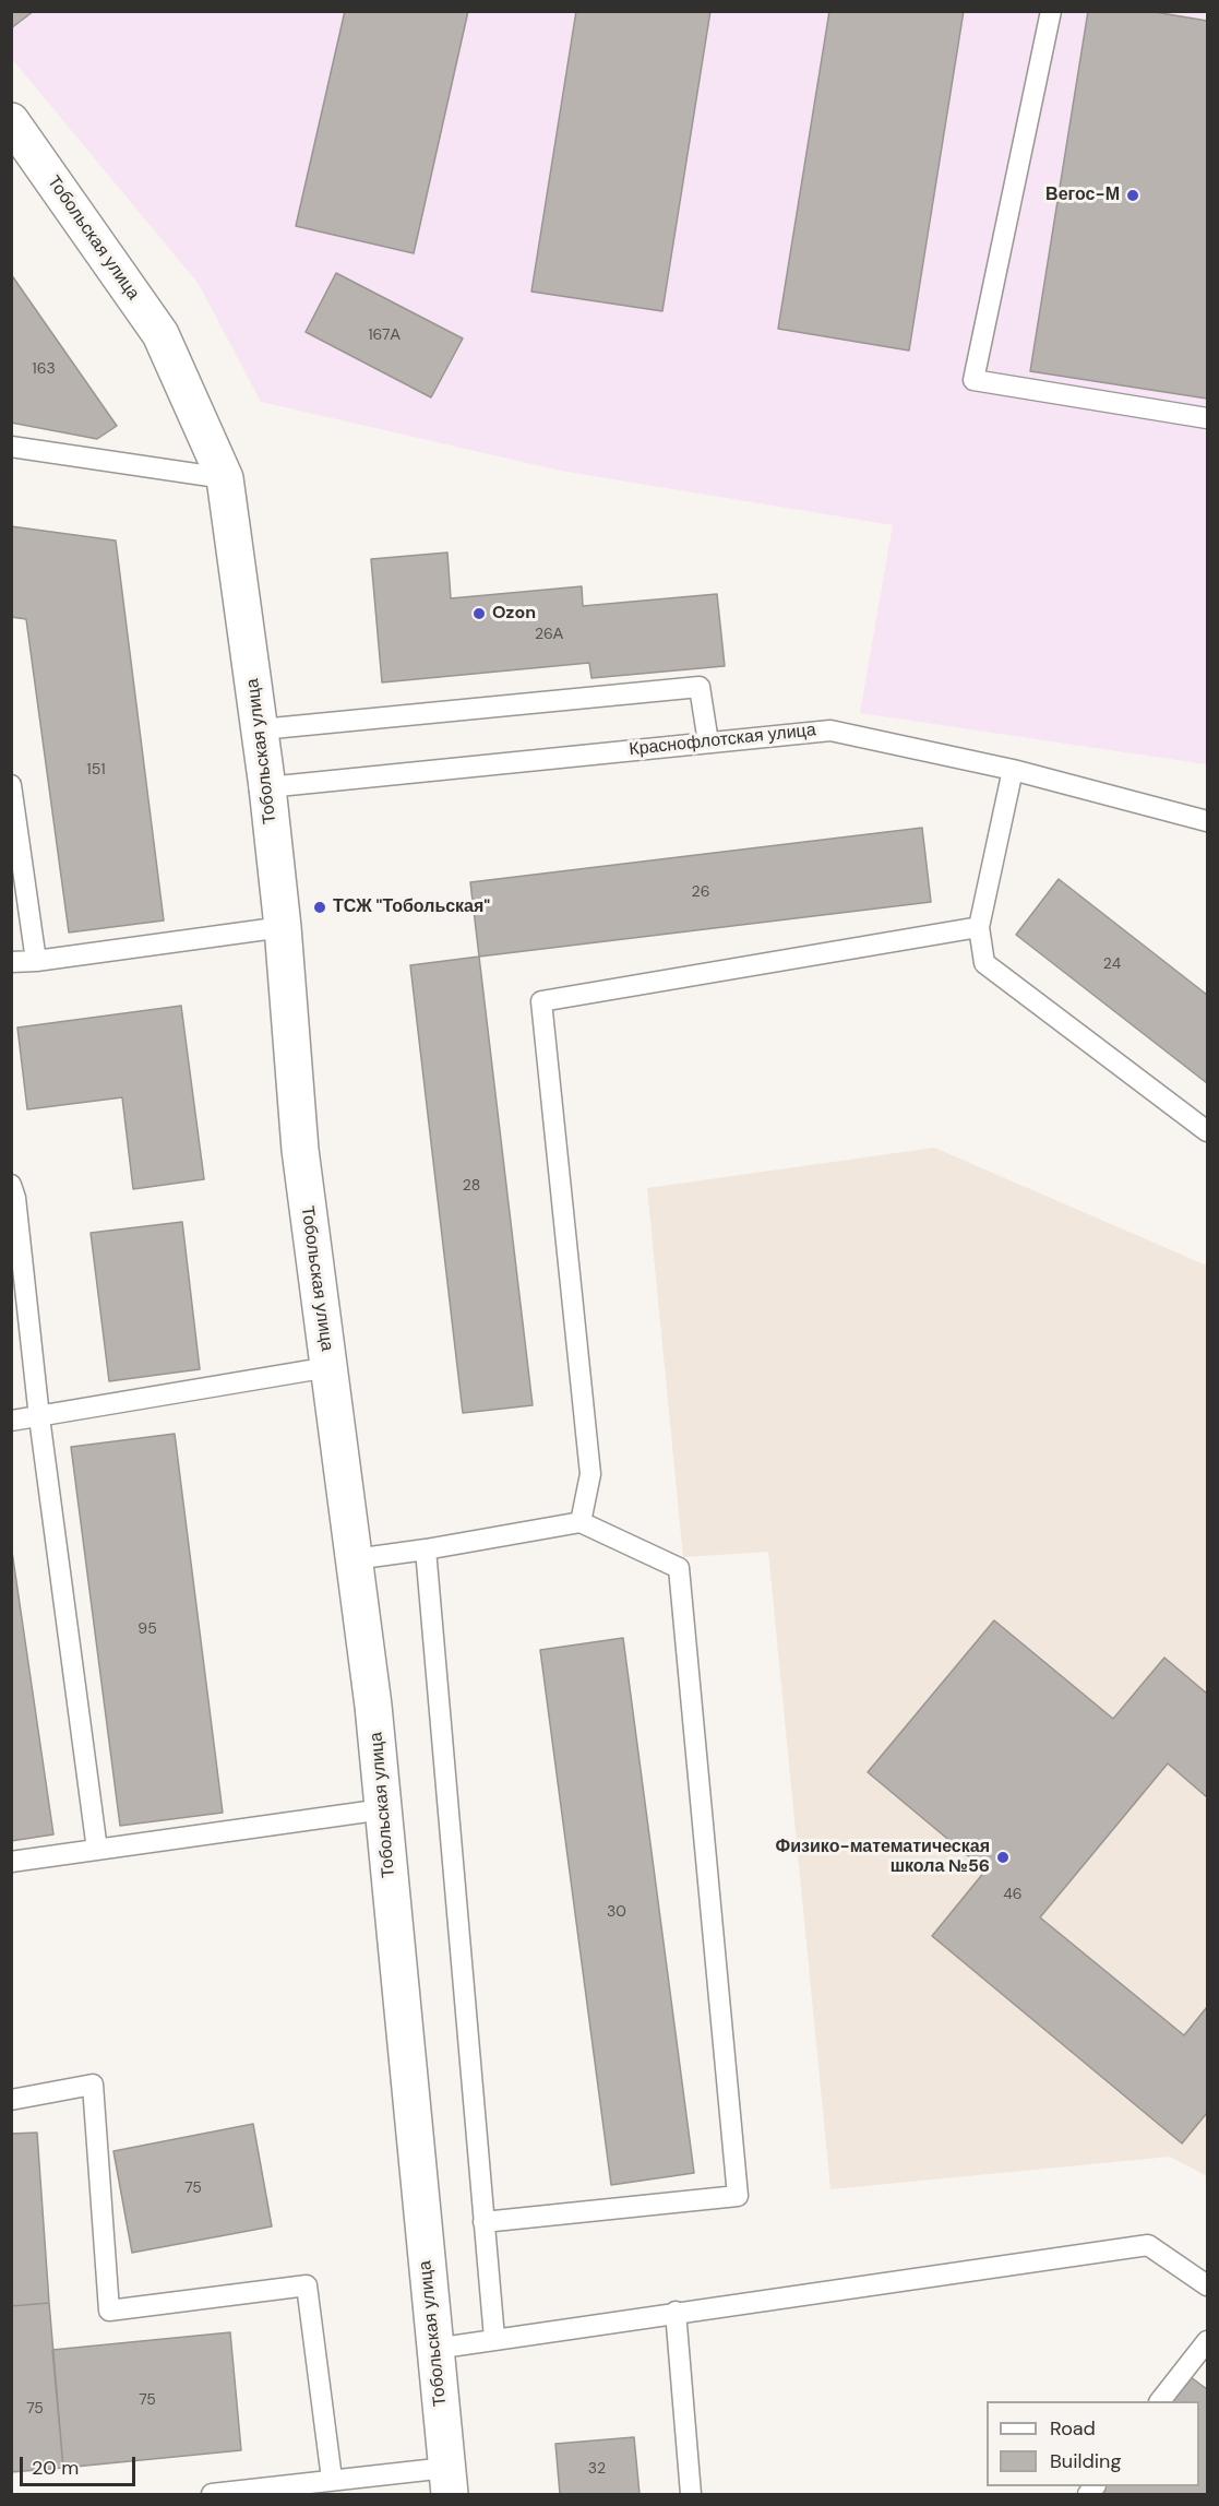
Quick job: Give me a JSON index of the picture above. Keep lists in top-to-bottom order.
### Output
{
  "streets": {
    "street": ["Тобольская улица"],
    "lane": ["Краснофлотская улица"]
  },
  "crossings": [
    ["Тобольская улица", "Краснофлотская улица"]
  ],
  "places": [
    "Вегос-М",
    "Ozon",
    "ТСЖ \"Тобольская\"",
    "Физико-математическая школа №56"
  ],
  "house_numbers": [
    "167А",
    "163",
    "26А",
    "151",
    "26",
    "24",
    "28",
    "95",
    "46",
    "30",
    "75",
    "75",
    "75",
    "32"
  ],
  "legend": ["Road", "Building"],
  "scale_bar": "20 m"
}
